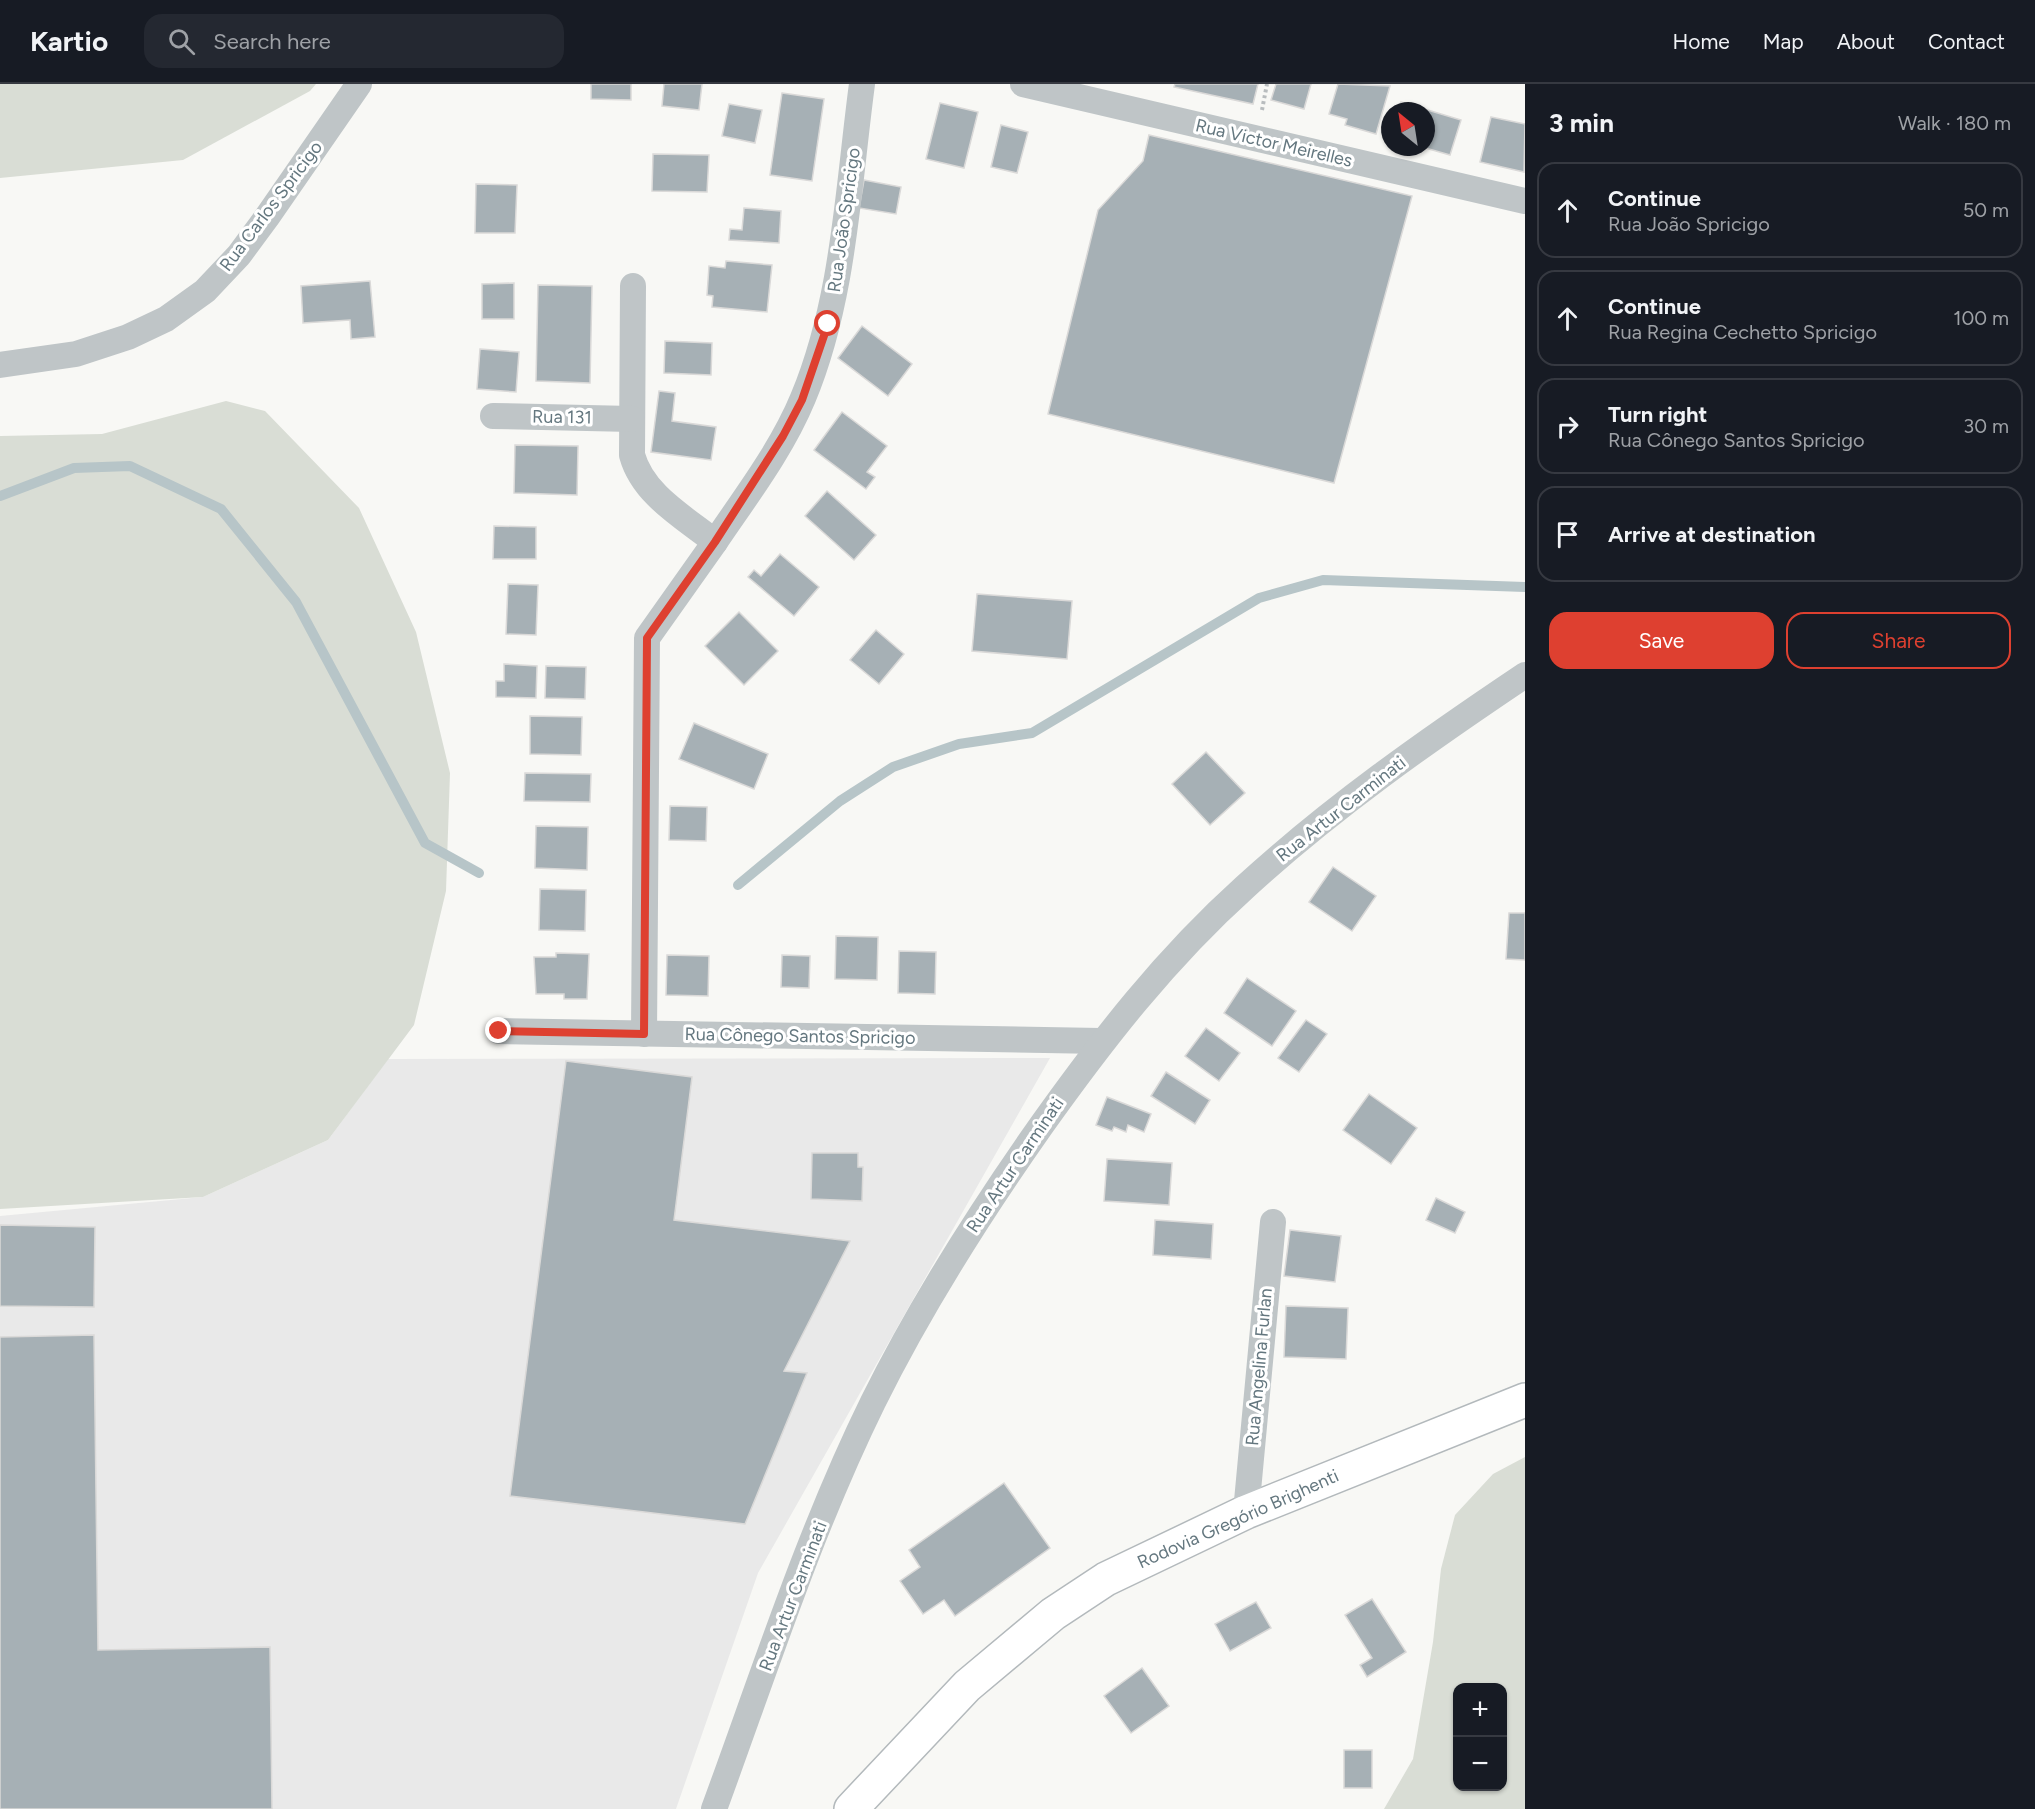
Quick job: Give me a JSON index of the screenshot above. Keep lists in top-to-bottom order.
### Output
{
  "streets": {
    "main road": ["Rodovia Gregório Brighenti"],
    "street": [
      "Rua Victor Meirelles",
      "Rua Carlos Spricigo",
      "Rua João Spricigo",
      "Rua 131",
      "Rua Artur Carminati",
      "Rua Cônego Santos Spricigo",
      "Rua Angelina Furlan"
    ]
  },
  "crossings": [
    ["Rua João Spricigo", "Rua Cônego Santos Spricigo"],
    ["Rua Artur Carminati", "Rua Cônego Santos Spricigo"],
    ["Rua Angelina Furlan", "Rodovia Gregório Brighenti"]
  ],
  "north": "top left",
  "page": {
    "header": "Kartio",
    "search": "Search here",
    "nav": [
      "Home",
      "Map",
      "About",
      "Contact"
    ],
    "heading": ["3 min", "Walk · 180 m"],
    "list": [
      ["Continue", "Rua João Spricigo", "50 m"],
      ["Continue", "Rua Regina Cechetto Spricigo", "100 m"],
      ["Turn right", "Rua Cônego Santos Spricigo", "30 m"],
      "Arrive at destination"
    ],
    "buttons": ["Save", "Share"],
    "map_buttons": ["+", "−"]
  }
}
